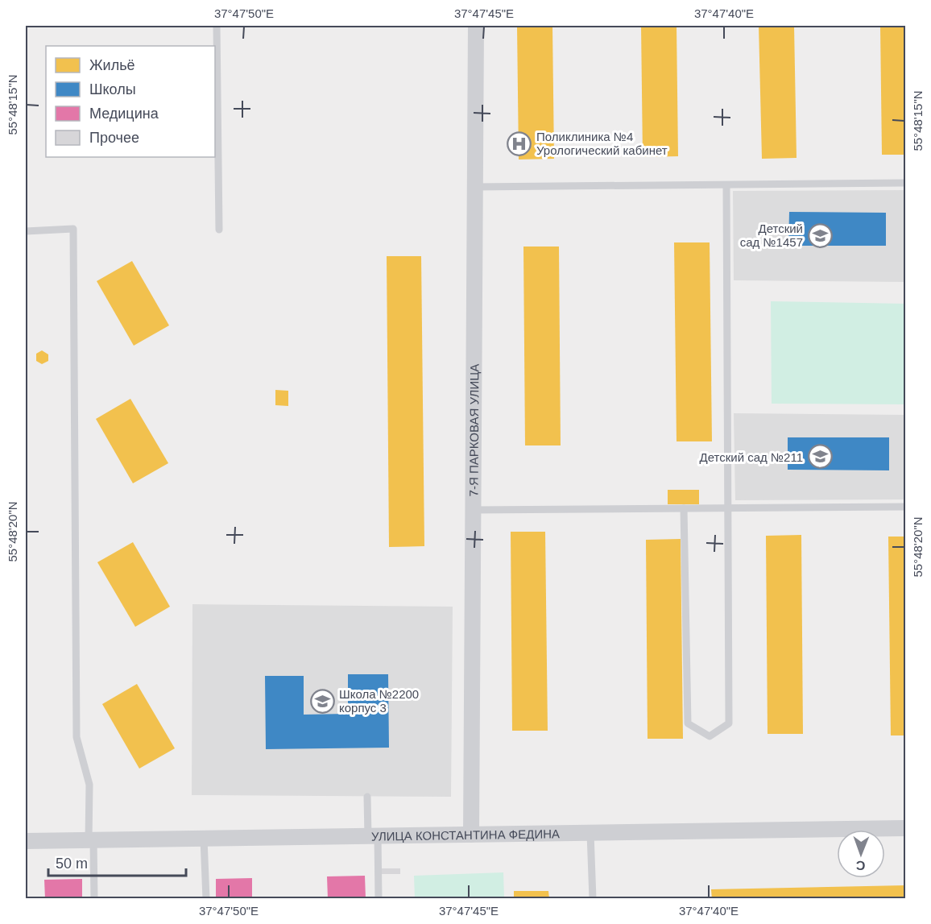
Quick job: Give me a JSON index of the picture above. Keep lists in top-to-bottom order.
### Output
{
  "streets": {
    "street": ["7-Я ПАРКОВАЯ УЛИЦА", "УЛИЦА КОНСТАНТИНА ФЕДИНА"]
  },
  "crossings": [
    ["7-Я ПАРКОВАЯ УЛИЦА", "УЛИЦА КОНСТАНТИНА ФЕДИНА"]
  ],
  "places": {
    "hospital": ["Поликлиника №4 Урологический кабинет"],
    "school or university": ["Детский сад №1457", "Детский сад №211", "Школа №2200 корпус 3"]
  },
  "legend": [
    "Жильё",
    "Школы",
    "Медицина",
    "Прочее"
  ],
  "scale_bar": "50 m",
  "north": "bottom",
  "coordinates": [
    "37°47'50\"E",
    "37°47'45\"E",
    "37°47'40\"E",
    "55°48'15\"N",
    "55°48'20\"N"
  ]
}
